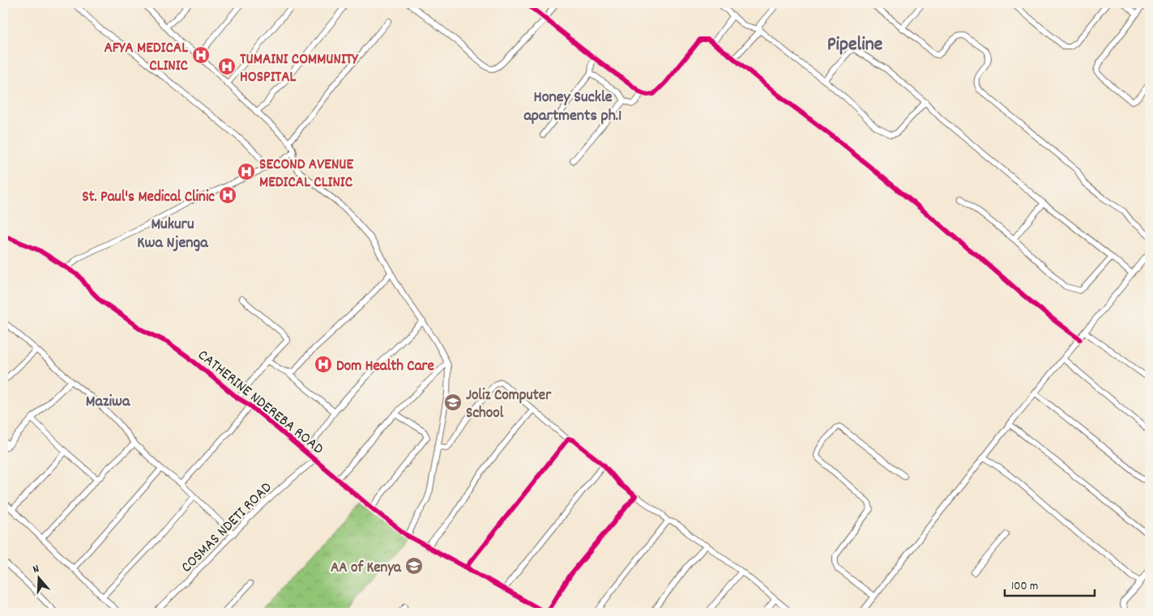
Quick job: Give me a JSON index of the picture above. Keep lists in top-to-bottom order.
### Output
{
  "streets": {
    "street": ["CATHERINE NDEREBA ROAD", "COSMAS NDETI ROAD"]
  },
  "crossings": [
    ["CATHERINE NDEREBA ROAD", "COSMAS NDETI ROAD"]
  ],
  "districts": [
    "Pipeline",
    "Honey Suckle apartments ph.1",
    "Mukuru Kwa Njenga",
    "Maziwa"
  ],
  "places": {
    "hospital": [
      "AFYA MEDICAL CLINIC",
      "TUMAINI COMMUNITY HOSPITAL",
      "SECOND AVENUE MEDICAL CLINIC",
      "St. Paul's Medical Clinic",
      "Dom Health Care"
    ],
    "school or university": ["Joliz Computer School", "AA of Kenya"]
  },
  "scale_bar": "100 m",
  "north": "top"
}
